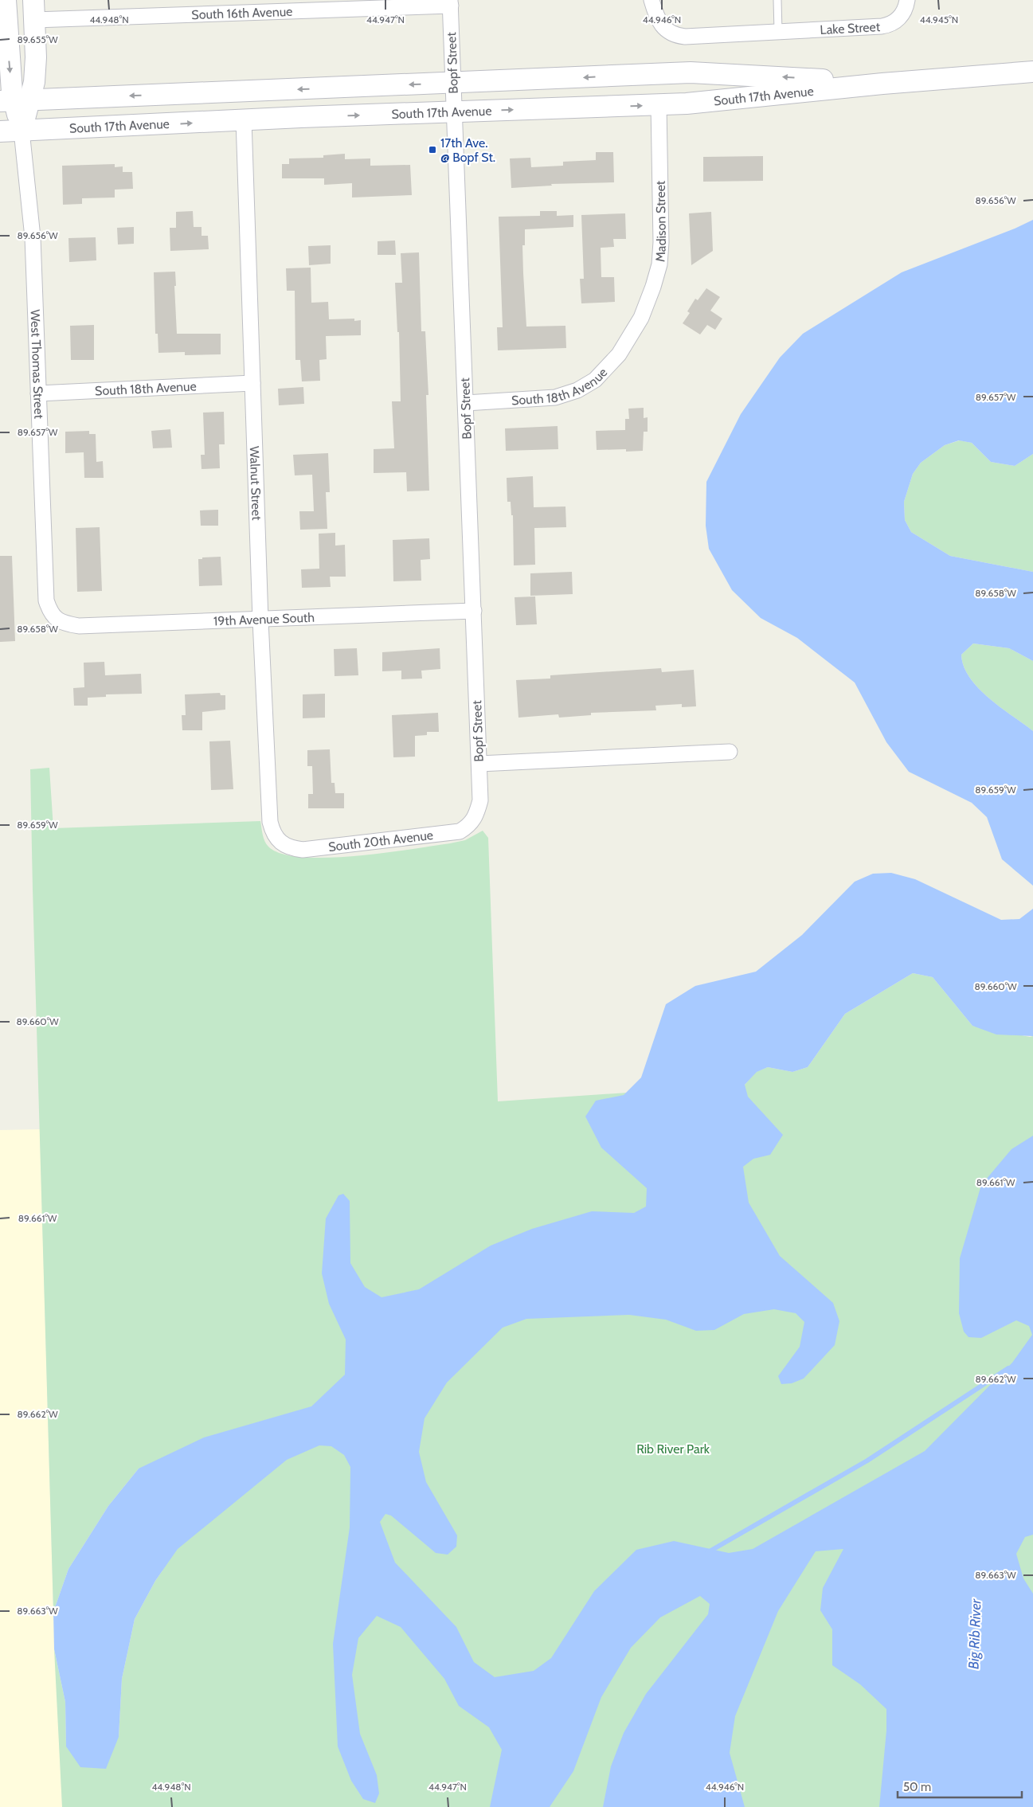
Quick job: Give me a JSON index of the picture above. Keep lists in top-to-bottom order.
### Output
{
  "streets": {
    "main road": ["South 17th Avenue", "West Thomas Street"],
    "street": [
      "South 16th Avenue",
      "Lake Street",
      "Bopf Street",
      "Madison Street",
      "South 18th Avenue",
      "Walnut Street",
      "19th Avenue South",
      "South 20th Avenue"
    ]
  },
  "crossings": [
    ["South 16th Avenue", "Bopf Street"],
    ["South 16th Avenue", "West Thomas Street"],
    ["Bopf Street", "South 17th Avenue"],
    ["Bopf Street", "South 18th Avenue"],
    ["Bopf Street", "19th Avenue South"],
    ["Bopf Street", "South 20th Avenue"],
    ["South 17th Avenue", "Madison Street"],
    ["South 17th Avenue", "West Thomas Street"],
    ["South 17th Avenue", "Walnut Street"],
    ["Madison Street", "South 18th Avenue"],
    ["West Thomas Street", "South 18th Avenue"],
    ["West Thomas Street", "19th Avenue South"],
    ["South 18th Avenue", "Walnut Street"],
    ["Walnut Street", "19th Avenue South"],
    ["Walnut Street", "South 20th Avenue"]
  ],
  "water": ["Big Rib River"],
  "parks": ["Rib River Park"],
  "places": {
    "transit": ["17th Ave. @ Bopf St."]
  },
  "scale_bar": "50 m",
  "coordinates": [
    "44.948°N",
    "44.947°N",
    "44.946°N",
    "44.945°N",
    "89.655°W",
    "89.656°W",
    "89.657°W",
    "89.658°W",
    "89.659°W",
    "89.660°W",
    "89.661°W",
    "89.662°W",
    "89.663°W"
  ]
}
